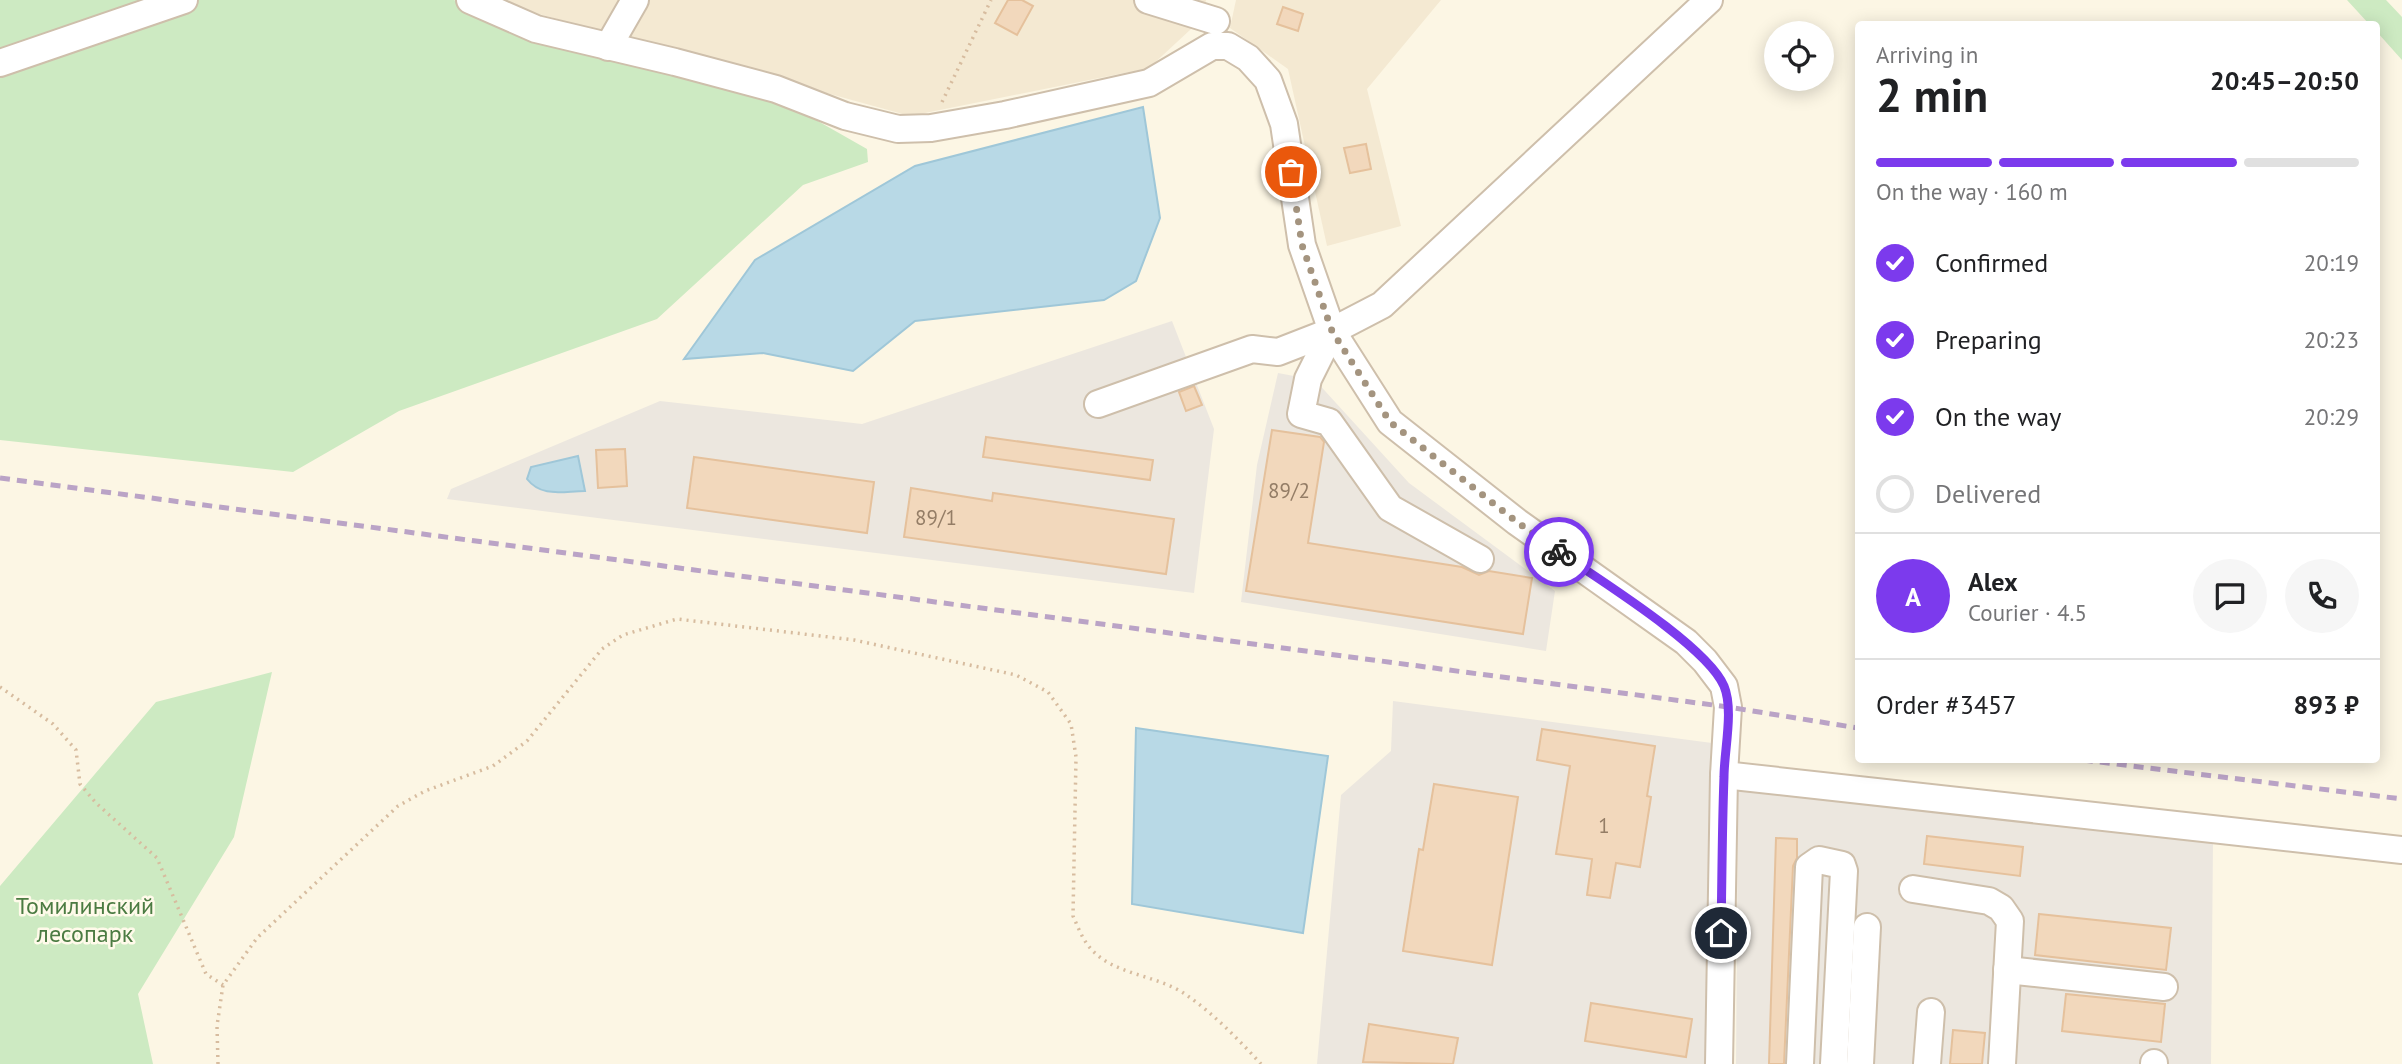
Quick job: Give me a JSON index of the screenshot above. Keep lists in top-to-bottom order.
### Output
{
  "parks": ["Томилинский лесопарк"],
  "house_numbers": ["89/2", "89/1", "1"],
  "page": {
    "heading": ["2 min", "Arriving in", "20:45–20:50"],
    "panel": [
      "Alex",
      "Courier · 4.5",
      "Order #3457",
      "893 ₽"
    ],
    "bar": "On the way · 160 m",
    "list": [
      ["Confirmed", "20:19"],
      ["Preparing", "20:23"],
      ["On the way", "20:29"],
      "Delivered"
    ],
    "round": "A"
  }
}
